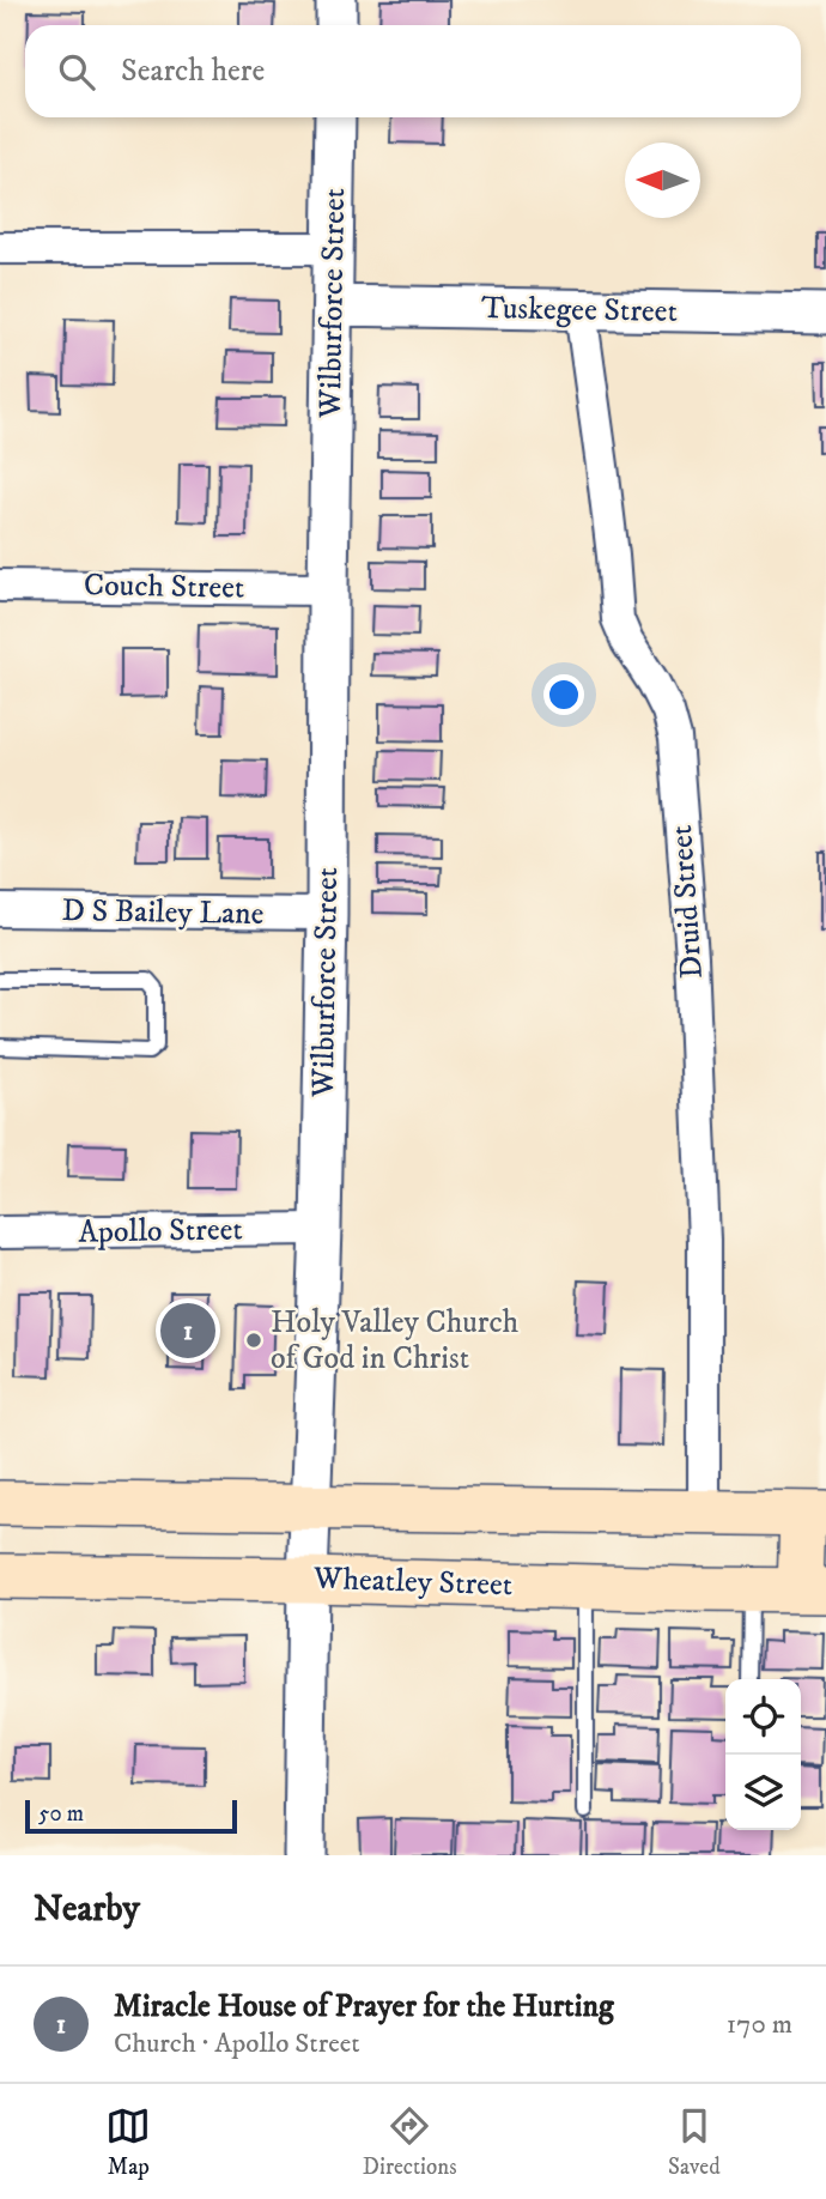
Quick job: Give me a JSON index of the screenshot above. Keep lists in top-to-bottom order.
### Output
{
  "streets": {
    "main road": ["Wheatley Street"],
    "street": [
      "Wilburforce Street",
      "Tuskegee Street",
      "Couch Street",
      "Druid Street",
      "D S Bailey Lane",
      "Apollo Street"
    ]
  },
  "crossings": [
    ["Wilburforce Street", "Tuskegee Street"],
    ["Wilburforce Street", "Couch Street"],
    ["Wilburforce Street", "D S Bailey Lane"],
    ["Wilburforce Street", "Apollo Street"],
    ["Wilburforce Street", "Wheatley Street"],
    ["Tuskegee Street", "Druid Street"]
  ],
  "places": ["Holy Valley Church of God in Christ"],
  "scale_bar": "50 m",
  "north": "left",
  "page": {
    "search": "Search here",
    "pins": "1",
    "scale": "50 m",
    "heading": "Nearby",
    "list": [
      {
        "mark": "1",
        "name": "Miracle House of Prayer for the Hurting",
        "note": "Church · Apollo Street",
        "value": "170 m"
      }
    ],
    "nav": ["Map", "Directions", "Saved"]
  }
}
